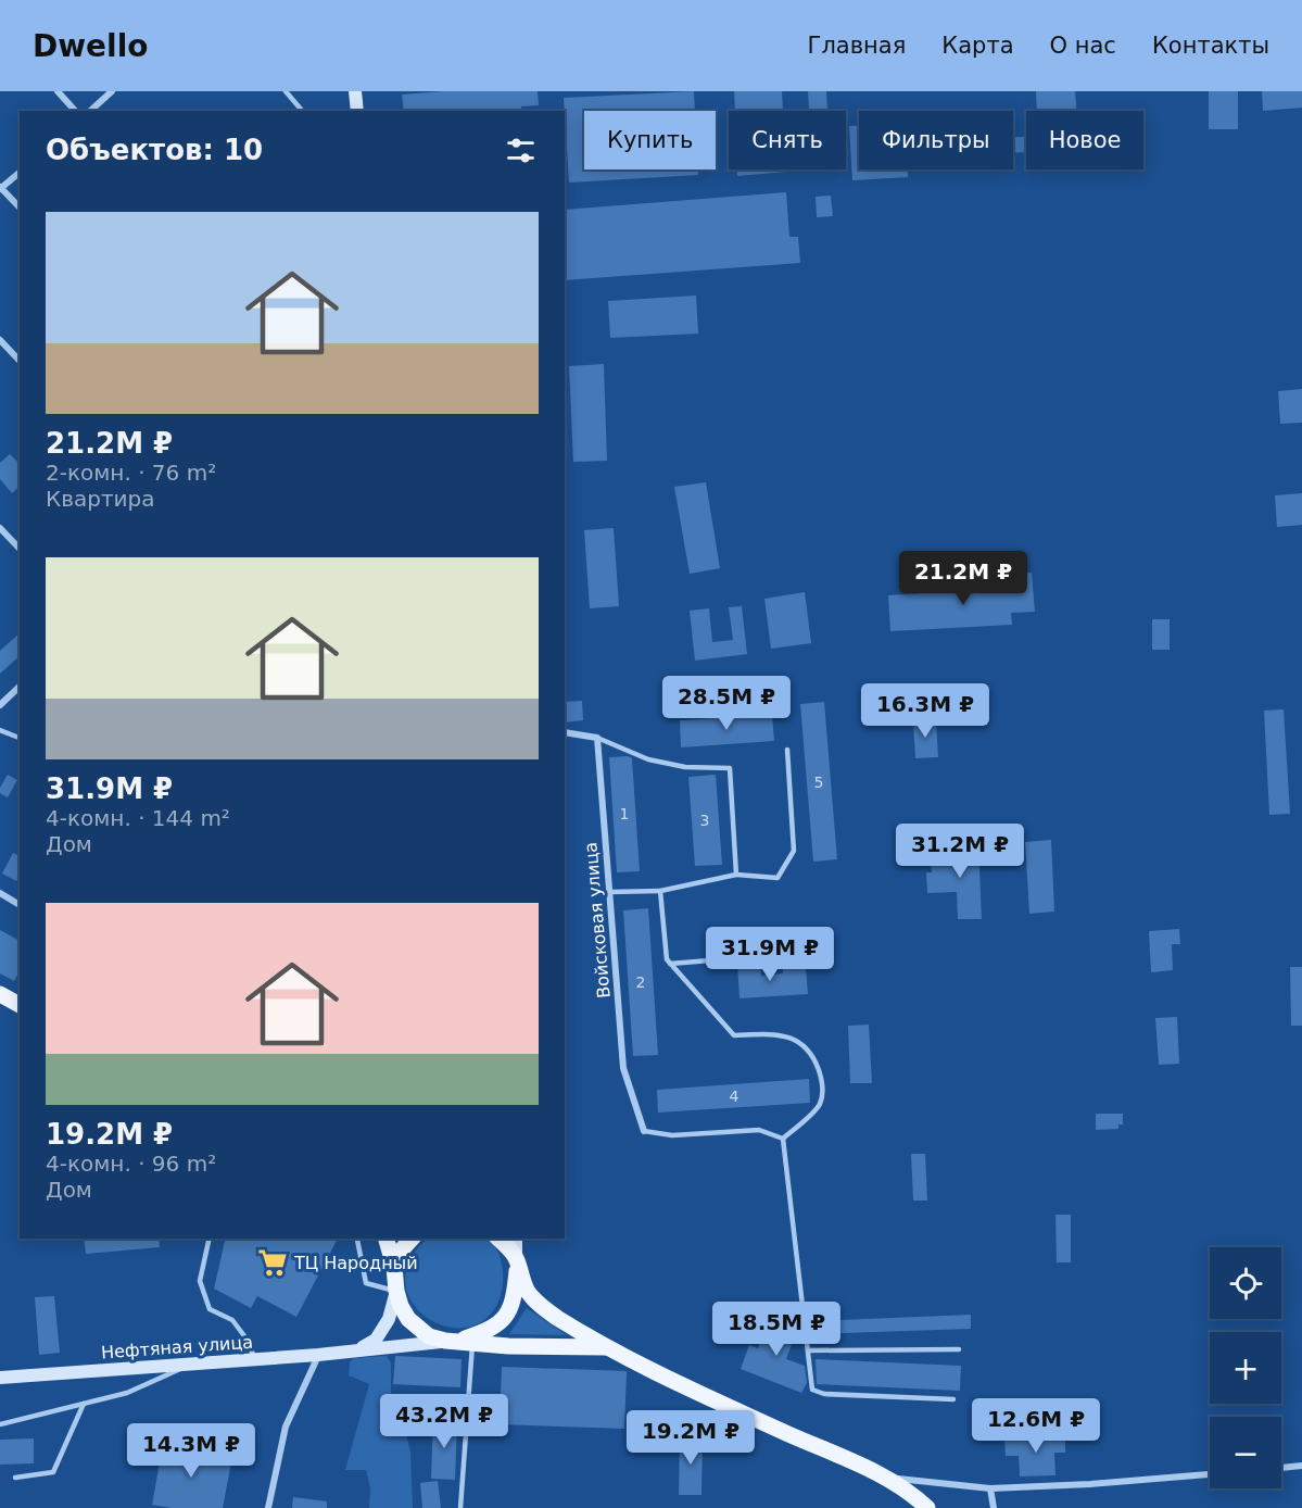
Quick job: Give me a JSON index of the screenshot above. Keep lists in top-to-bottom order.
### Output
{
  "streets": {
    "street": ["Войсковая улица", "Нефтяная улица"]
  },
  "places": {
    "supermarket": ["ТЦ Народный"]
  },
  "house_numbers": [
    "5",
    "1",
    "3",
    "2",
    "4"
  ],
  "page": {
    "header": "Dwello",
    "nav": [
      "Главная",
      "Карта",
      "О нас",
      "Контакты"
    ],
    "chip": [
      "Купить",
      "Снять",
      "Фильтры",
      "Новое"
    ],
    "heading": "Объектов: 10",
    "list": [
      {
        "name": "21.2M ₽",
        "note": "2-комн. · 76 m² · Квартира"
      },
      {
        "name": "31.9M ₽",
        "note": "4-комн. · 144 m² · Дом"
      },
      {
        "name": "19.2M ₽",
        "note": "4-комн. · 96 m² · Дом"
      }
    ],
    "price": [
      "21.2M ₽",
      "28.5M ₽",
      "16.3M ₽",
      "31.2M ₽",
      "31.9M ₽",
      "18.5M ₽",
      "43.2M ₽",
      "12.6M ₽",
      "19.2M ₽",
      "14.3M ₽"
    ],
    "map_buttons": ["+", "−"]
  }
}
